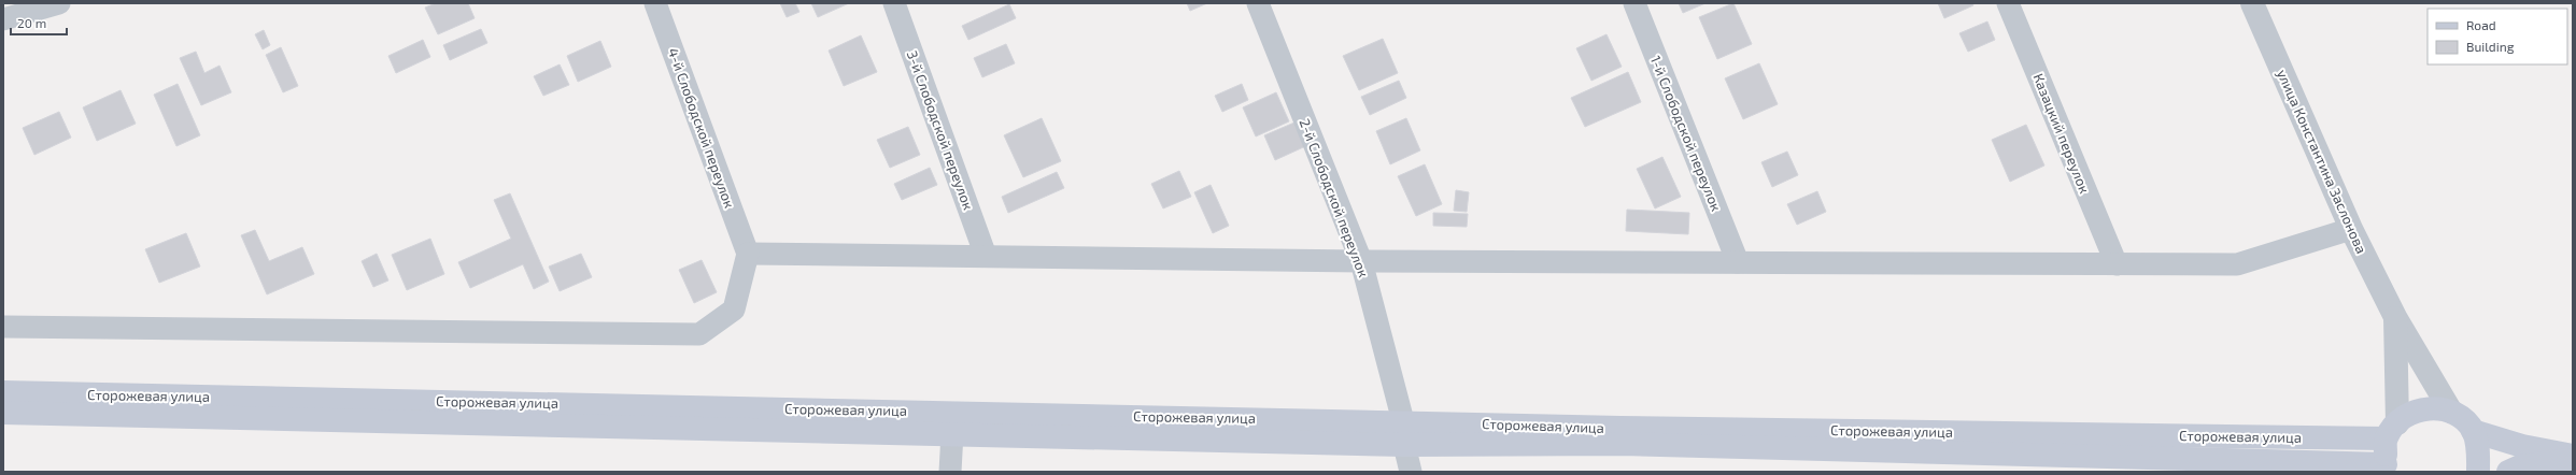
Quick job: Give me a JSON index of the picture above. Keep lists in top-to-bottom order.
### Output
{
  "streets": {
    "main road": ["Сторожевая улица"],
    "street": [
      "4-й Слободской переулок",
      "3-й Слободской переулок",
      "1-й Слободской переулок",
      "Казацкий переулок",
      "улица Константина Заслонова",
      "2-й Слободской переулок"
    ]
  },
  "crossings": [
    ["2-й Слободской переулок", "Сторожевая улица"]
  ],
  "legend": ["Road", "Building"],
  "scale_bar": "20 m"
}
